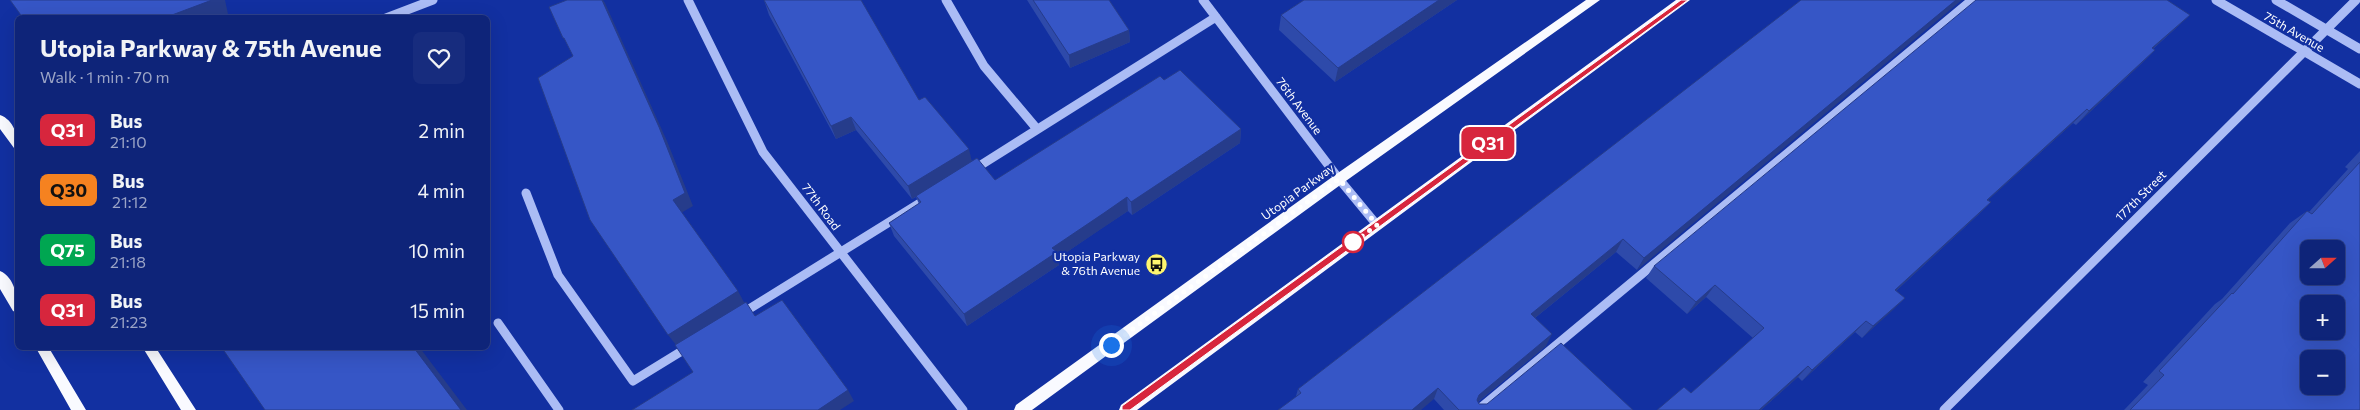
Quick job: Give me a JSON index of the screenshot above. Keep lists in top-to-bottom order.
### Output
{
  "streets": {
    "main road": ["Utopia Parkway"],
    "street": [
      "75th Avenue",
      "76th Avenue",
      "177th Street",
      "77th Road"
    ]
  },
  "crossings": [
    ["75th Avenue", "177th Street"],
    ["76th Avenue", "Utopia Parkway"]
  ],
  "places": {
    "bus stop": ["Utopia Parkway & 76th Avenue"]
  },
  "lines": ["bus line Q31"],
  "north": "right",
  "page": {
    "on_map": "Q31",
    "heading": ["Utopia Parkway & 75th Avenue", "Walk · 1 min · 70 m"],
    "list": [
      {
        "mark": "Q31",
        "name": "Bus",
        "note": "21:10",
        "value": "2 min"
      },
      {
        "mark": "Q30",
        "name": "Bus",
        "note": "21:12",
        "value": "4 min"
      },
      {
        "mark": "Q75",
        "name": "Bus",
        "note": "21:18",
        "value": "10 min"
      },
      {
        "mark": "Q31",
        "name": "Bus",
        "note": "21:23",
        "value": "15 min"
      }
    ],
    "map_buttons": ["+", "−"]
  }
}
